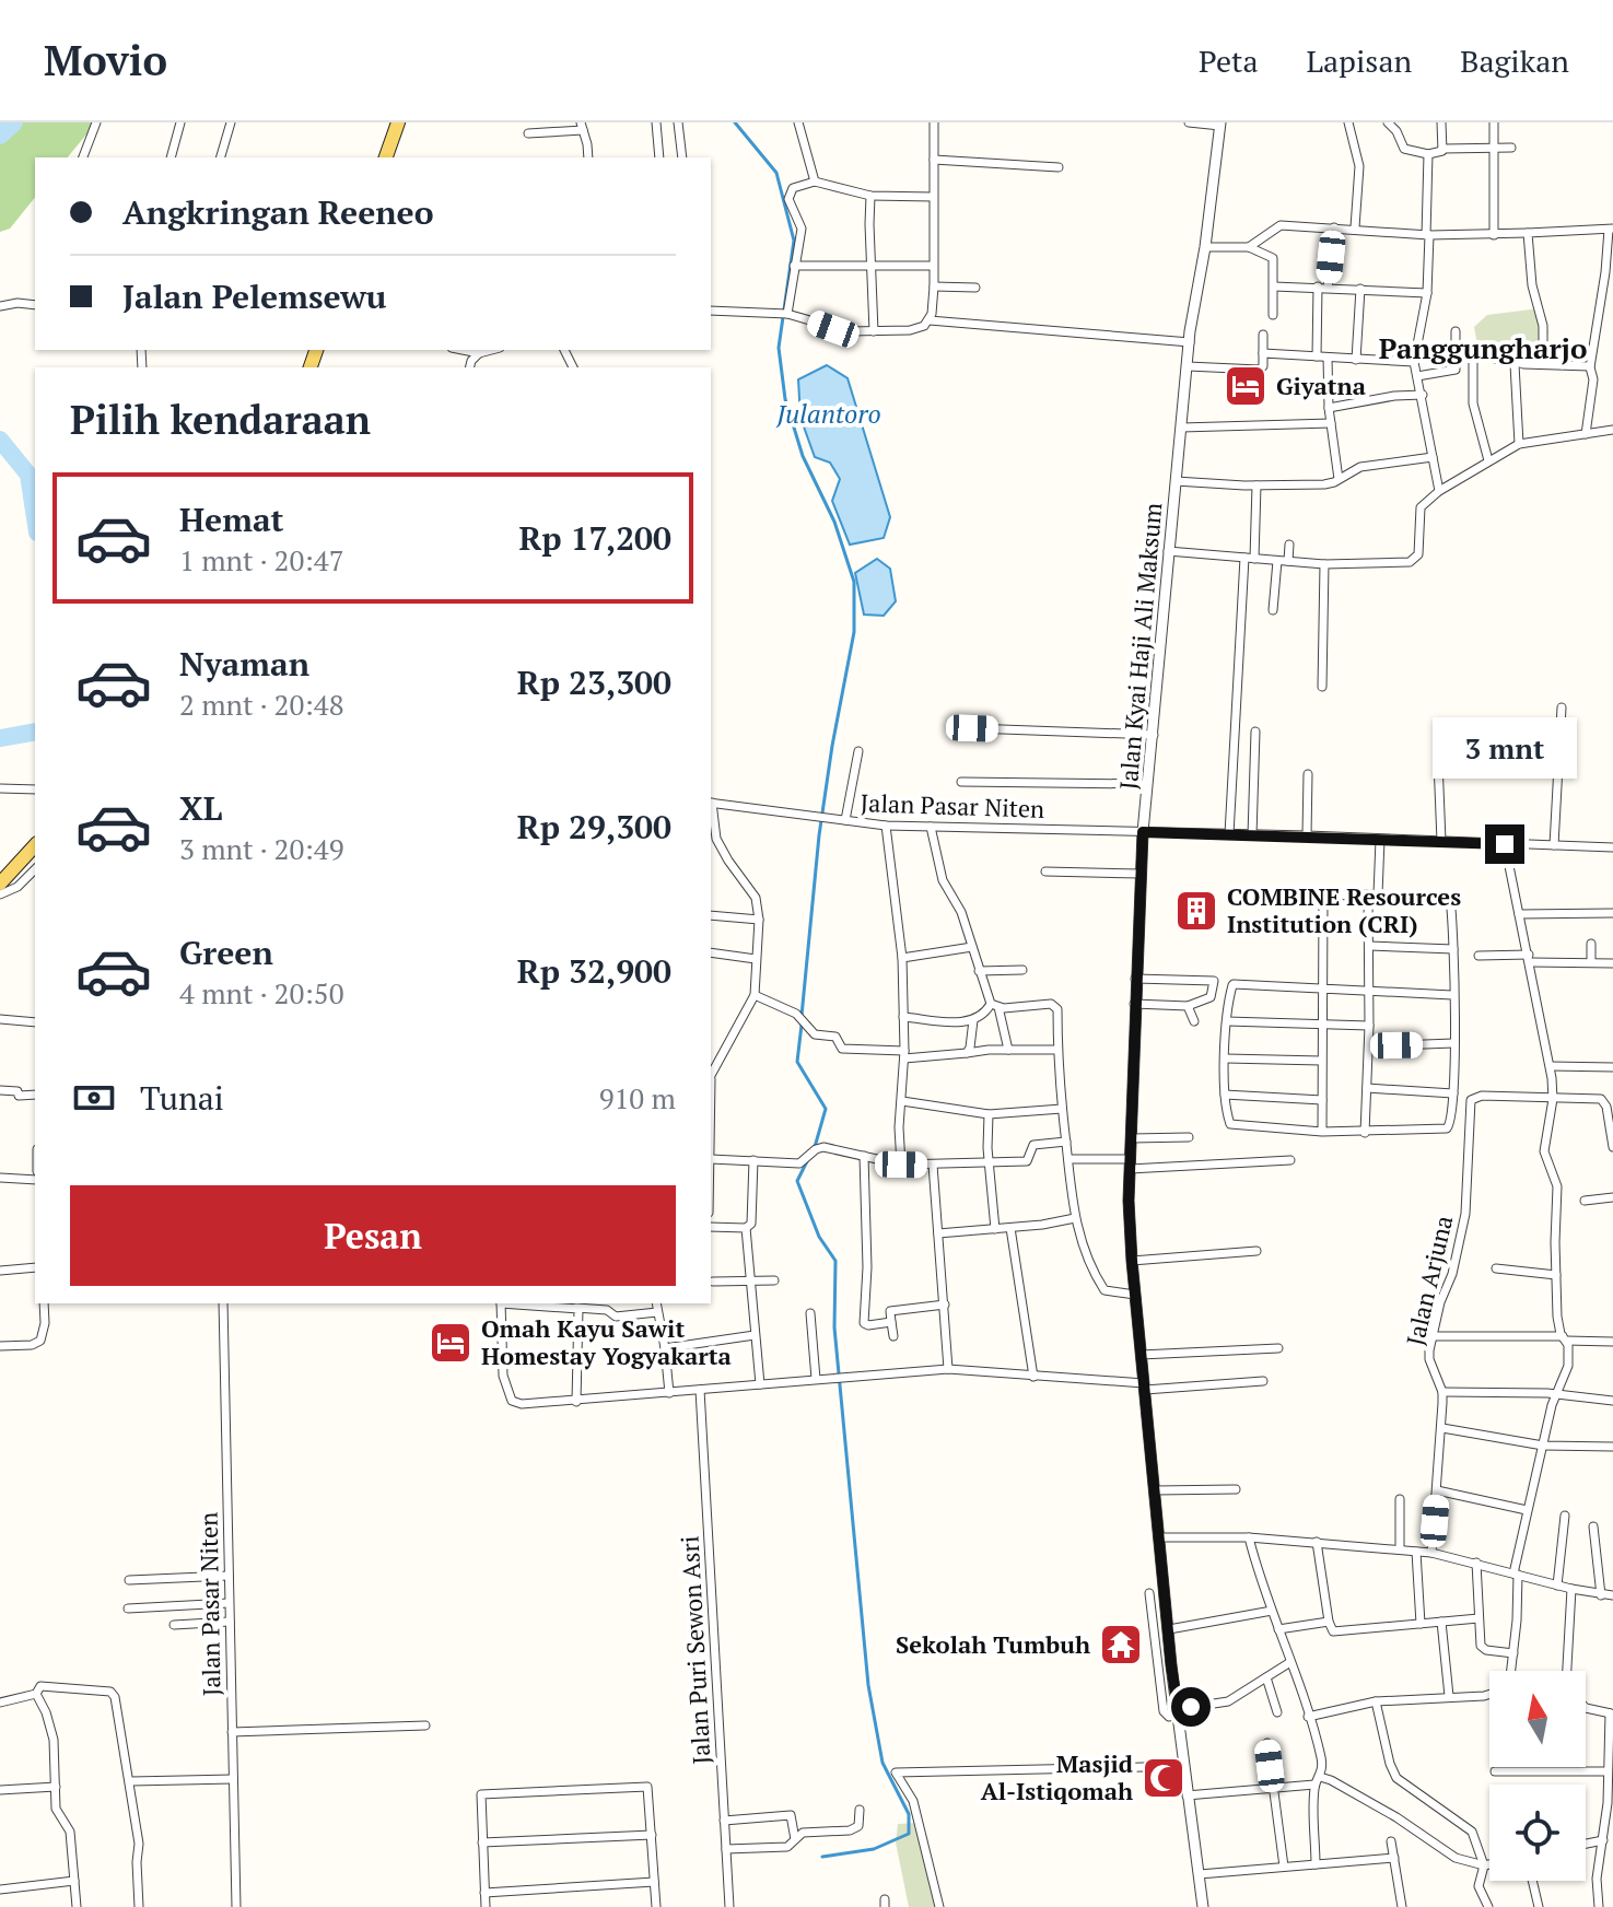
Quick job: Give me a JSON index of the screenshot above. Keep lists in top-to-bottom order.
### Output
{
  "streets": {
    "street": [
      "Jalan Kyai Haji Ali Maksum",
      "Jalan Pasar Niten",
      "Jalan Arjuna",
      "Jalan Puri Sewon Asri"
    ]
  },
  "crossings": [
    ["Jalan Kyai Haji Ali Maksum", "Jalan Pasar Niten"]
  ],
  "districts": ["Panggungharjo"],
  "water": ["Julantoro"],
  "places": {
    "hotel": ["Giyatna", "Omah Kayu Sawit Homestay Yogyakarta"],
    "building": ["COMBINE Resources Institution (CRI)"],
    "temple": ["Sekolah Tumbuh"],
    "mosque": ["Masjid Al-Istiqomah"]
  },
  "north": "top",
  "page": {
    "header": "Movio",
    "nav": ["Peta", "Lapisan", "Bagikan"],
    "banner": ["Angkringan Reeneo", "Jalan Pelemsewu"],
    "heading": "Pilih kendaraan",
    "list": [
      {
        "name": "Hemat",
        "note": "1 mnt · 20:47",
        "value": "Rp 17,200"
      },
      {
        "name": "Nyaman",
        "note": "2 mnt · 20:48",
        "value": "Rp 23,300"
      },
      {
        "name": "XL",
        "note": "3 mnt · 20:49",
        "value": "Rp 29,300"
      },
      {
        "name": "Green",
        "note": "4 mnt · 20:50",
        "value": "Rp 32,900"
      }
    ],
    "bubble": "3 mnt",
    "pay": ["Tunai", "910 m"],
    "buttons": "Pesan"
  }
}
